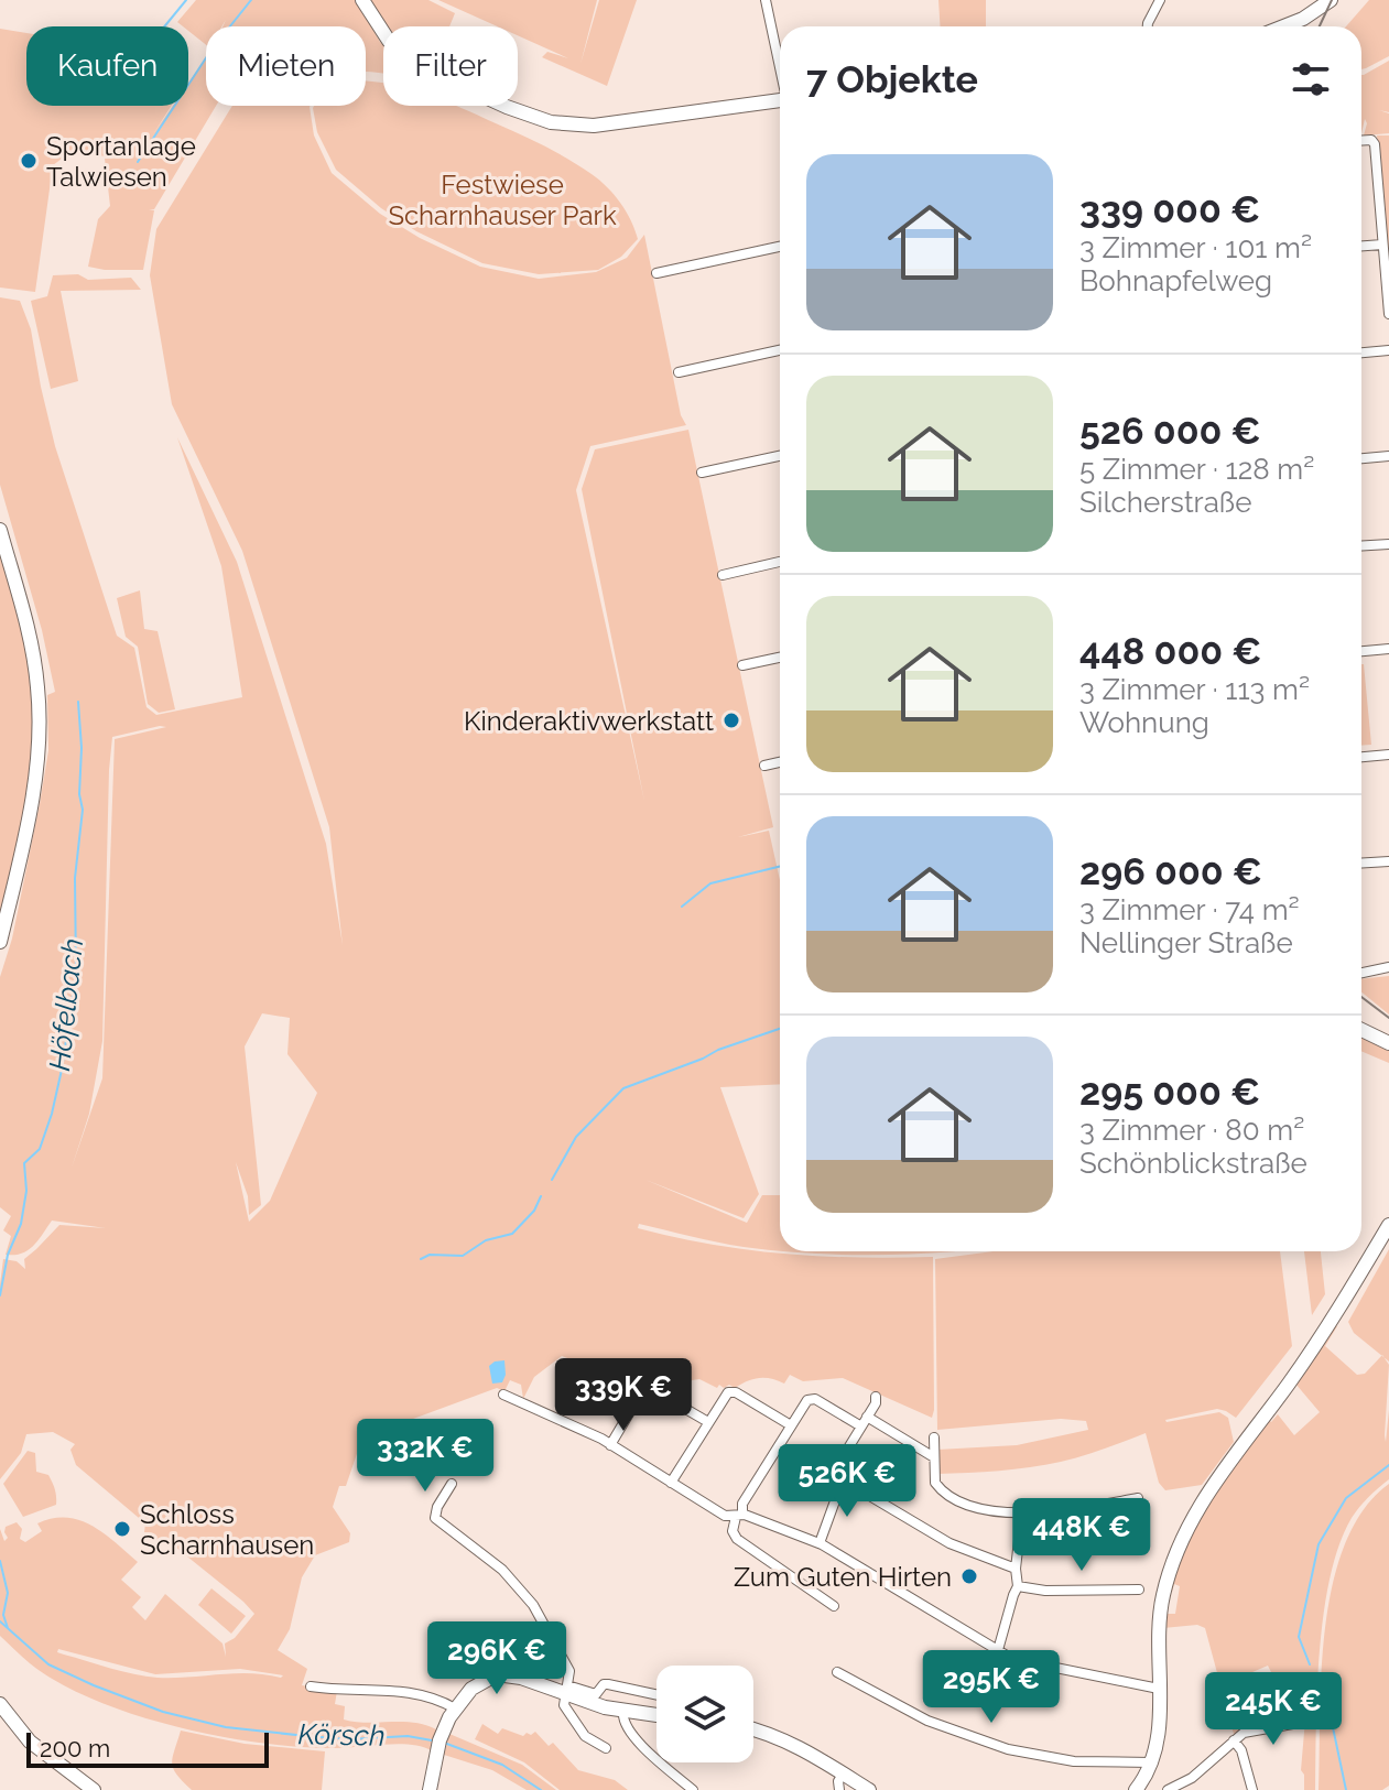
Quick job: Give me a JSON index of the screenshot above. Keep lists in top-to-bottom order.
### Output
{
  "water": ["Höfelbach", "Körsch"],
  "parks": ["Festwiese Scharnhauser Park"],
  "places": [
    "Sportanlage Talwiesen",
    "Kinderaktivwerkstatt",
    "Schloss Scharnhausen",
    "Zum Guten Hirten"
  ],
  "scale_bar": "200 m",
  "page": {
    "chip": ["Kaufen", "Mieten", "Filter"],
    "heading": "7 Objekte",
    "list": [
      {
        "name": "339 000 €",
        "note": "3 Zimmer · 101 m² · Bohnapfelweg"
      },
      {
        "name": "526 000 €",
        "note": "5 Zimmer · 128 m² · Silcherstraße"
      },
      {
        "name": "448 000 €",
        "note": "3 Zimmer · 113 m² · Wohnung"
      },
      {
        "name": "296 000 €",
        "note": "3 Zimmer · 74 m² · Nellinger Straße"
      },
      {
        "name": "295 000 €",
        "note": "3 Zimmer · 80 m² · Schönblickstraße"
      }
    ],
    "price": [
      "339K €",
      "332K €",
      "526K €",
      "448K €",
      "296K €",
      "295K €",
      "245K €"
    ],
    "scale": "200 m"
  }
}
